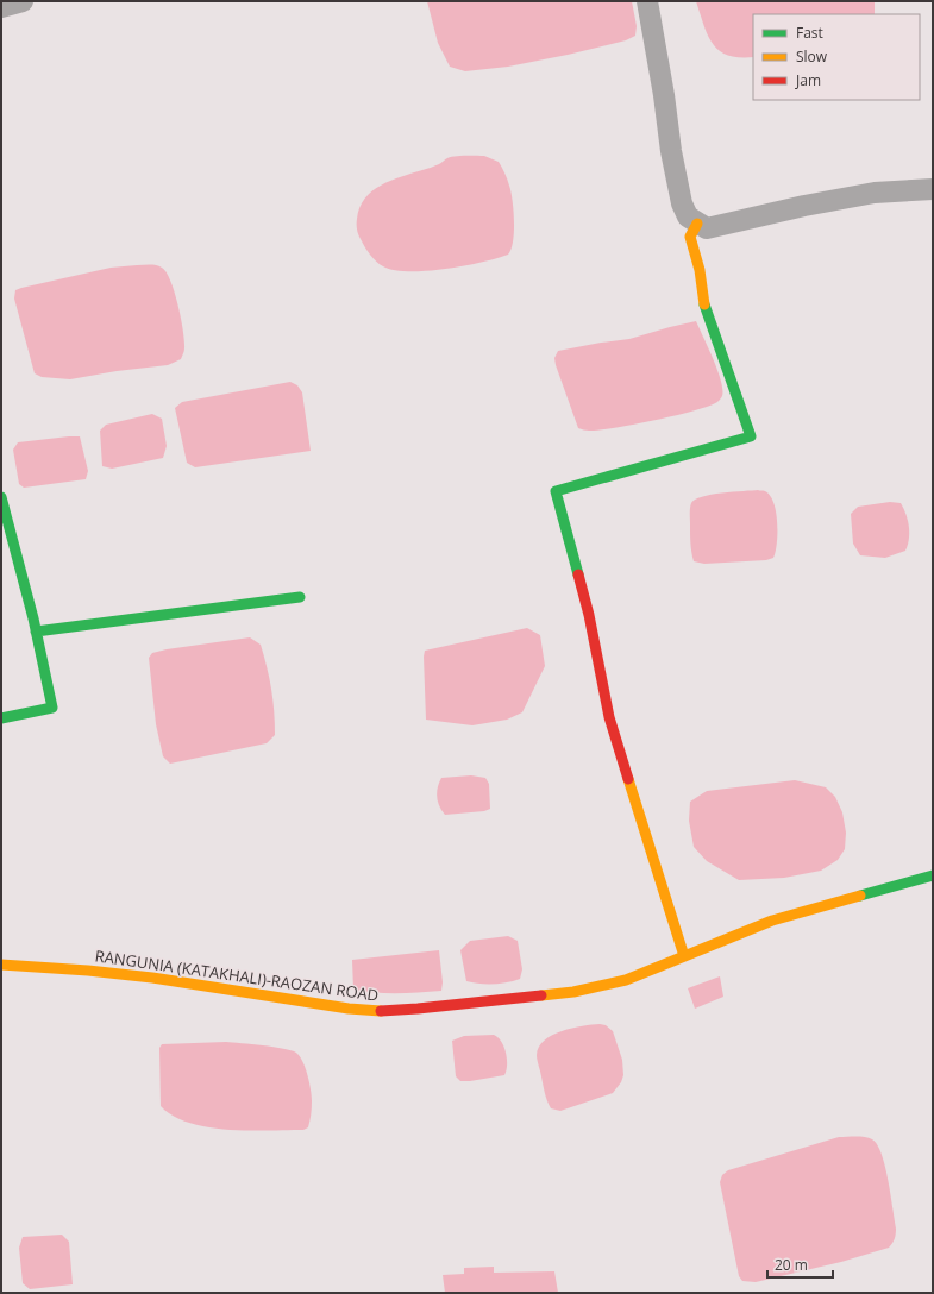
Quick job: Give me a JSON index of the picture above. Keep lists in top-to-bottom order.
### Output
{
  "streets": {
    "street": ["RANGUNIA (KATAKHALI)-RAOZAN ROAD"]
  },
  "legend": ["Fast", "Slow", "Jam"],
  "scale_bar": "20 m"
}
